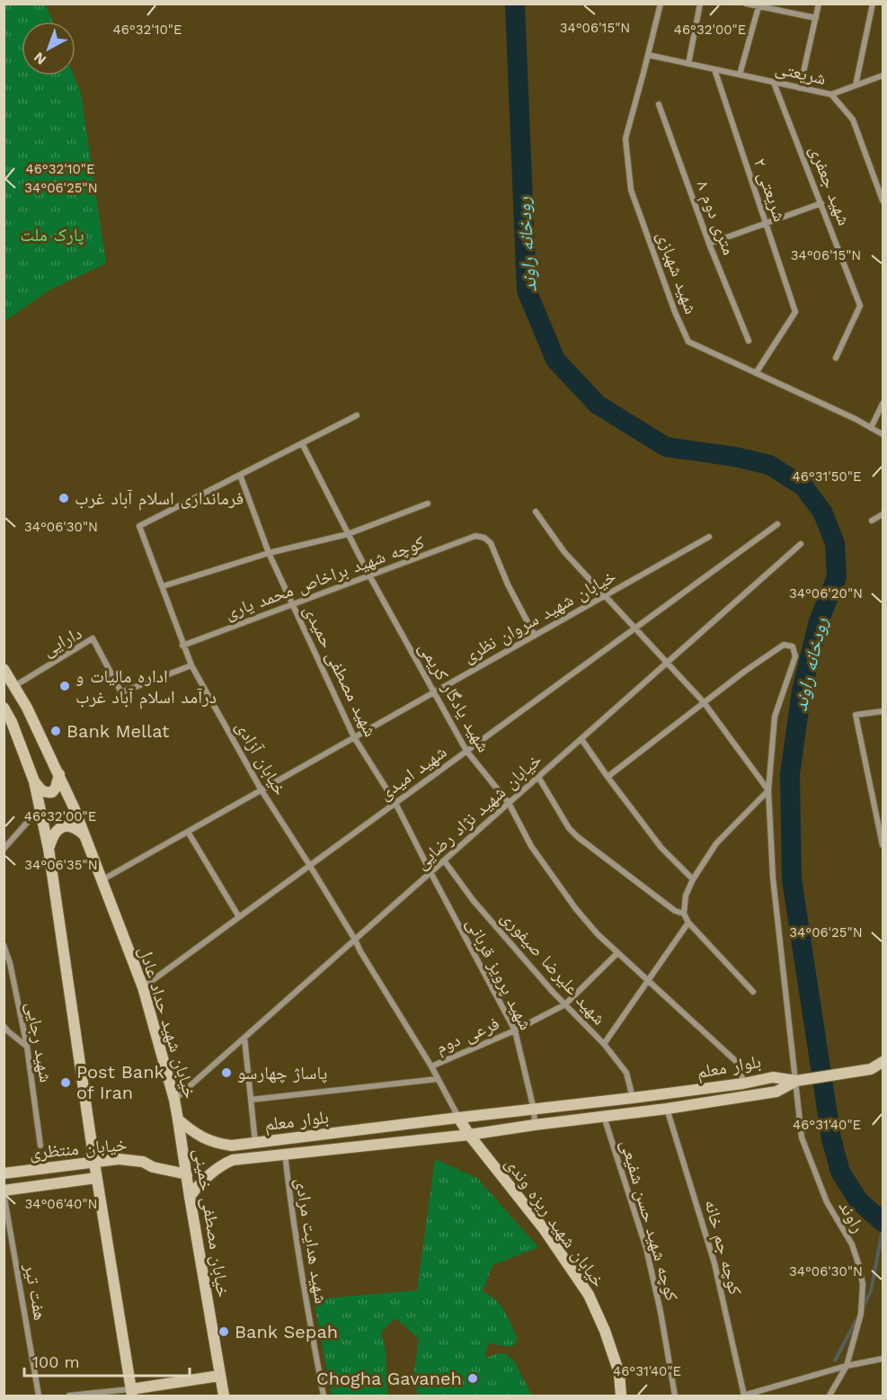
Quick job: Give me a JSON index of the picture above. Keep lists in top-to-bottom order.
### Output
{
  "streets": {
    "main road": [
      "خیابان شهید حداد عادل",
      "بلوار معلم",
      "خیابان منتظری",
      "خیابان شهید ریزه وندی",
      "خیابان مصطفی خمینی"
    ],
    "street": [
      "شریعتی",
      "شهید جعفری",
      "شریعتی ۲",
      "۸ متری دوم",
      "شهید شهبازی",
      "کوچه شهید براخاص محمد یاری",
      "خیابان شهید سروان نظری",
      "دارایی",
      "شهید مصطفی حمیدی",
      "شهید یادگار کریمی",
      "خیابان آزادی",
      "شهید امیدی",
      "خیابان شهید نژاد رضایی",
      "شهید علیرضا صیفوری",
      "شهید پرویز قربانی",
      "فرعی دوم",
      "شهید رجایی",
      "راوند",
      "کوچه شهید حسن شفیعی",
      "شهید هدایت مرادی",
      "کوچه جم خانه",
      "هفت تیر"
    ]
  },
  "crossings": [
    ["شریعتی", "شهید جعفری"],
    ["شریعتی", "شریعتی ۲"],
    ["شریعتی", "شهید شهبازی"],
    ["شریعتی ۲", "شهید شهبازی"],
    ["کوچه شهید براخاص محمد یاری", "خیابان شهید سروان نظری"],
    ["کوچه شهید براخاص محمد یاری", "شهید مصطفی حمیدی"],
    ["کوچه شهید براخاص محمد یاری", "شهید یادگار کریمی"],
    ["کوچه شهید براخاص محمد یاری", "خیابان آزادی"],
    ["خیابان شهید سروان نظری", "شهید مصطفی حمیدی"],
    ["خیابان شهید سروان نظری", "شهید یادگار کریمی"],
    ["خیابان شهید سروان نظری", "خیابان آزادی"],
    ["خیابان شهید سروان نظری", "خیابان شهید حداد عادل"],
    ["دارایی", "خیابان آزادی"],
    ["دارایی", "خیابان شهید حداد عادل"],
    ["شهید مصطفی حمیدی", "خیابان آزادی"],
    ["شهید مصطفی حمیدی", "شهید امیدی"],
    ["شهید مصطفی حمیدی", "خیابان شهید نژاد رضایی"],
    ["شهید مصطفی حمیدی", "شهید پرویز قربانی"],
    ["شهید یادگار کریمی", "خیابان آزادی"],
    ["شهید یادگار کریمی", "شهید امیدی"],
    ["شهید یادگار کریمی", "خیابان شهید نژاد رضایی"],
    ["شهید یادگار کریمی", "فرعی دوم"],
    ["شهید یادگار کریمی", "بلوار معلم"],
    ["خیابان آزادی", "شهید امیدی"],
    ["خیابان آزادی", "خیابان شهید نژاد رضایی"],
    ["خیابان آزادی", "فرعی دوم"],
    ["خیابان آزادی", "بلوار معلم"],
    ["خیابان آزادی", "خیابان شهید ریزه وندی"],
    ["شهید امیدی", "خیابان شهید حداد عادل"],
    ["خیابان شهید نژاد رضایی", "شهید علیرضا صیفوری"],
    ["خیابان شهید نژاد رضایی", "شهید پرویز قربانی"],
    ["خیابان شهید نژاد رضایی", "خیابان شهید حداد عادل"],
    ["شهید علیرضا صیفوری", "فرعی دوم"],
    ["شهید علیرضا صیفوری", "بلوار معلم"],
    ["شهید پرویز قربانی", "فرعی دوم"],
    ["شهید پرویز قربانی", "بلوار معلم"],
    ["خیابان شهید حداد عادل", "بلوار معلم"],
    ["خیابان شهید حداد عادل", "خیابان مصطفی خمینی"],
    ["بلوار معلم", "راوند"],
    ["بلوار معلم", "کوچه شهید حسن شفیعی"],
    ["بلوار معلم", "خیابان شهید ریزه وندی"],
    ["بلوار معلم", "خیابان مصطفی خمینی"],
    ["بلوار معلم", "شهید هدایت مرادی"],
    ["بلوار معلم", "کوچه جم خانه"],
    ["خیابان منتظری", "خیابان مصطفی خمینی"],
    ["خیابان منتظری", "هفت تیر"]
  ],
  "water": ["رودخانه راوند"],
  "parks": ["پارک ملت"],
  "places": [
    "فرمانداری اسلام آباد غرب",
    "اداره مالیات و درآمد اسلام آباد غرب",
    "Bank Mellat",
    "پاساژ چهارسو",
    "Post Bank of Iran",
    "Bank Sepah",
    "Chogha Gavaneh"
  ],
  "scale_bar": "100 m",
  "north": "bottom left",
  "coordinates": [
    "34°06'15\"N",
    "46°32'10\"E",
    "46°32'00\"E",
    "34°06'25\"N",
    "46°31'50\"E",
    "34°06'30\"N",
    "34°06'20\"N",
    "34°06'35\"N",
    "46°31'40\"E",
    "34°06'40\"N"
  ]
}
